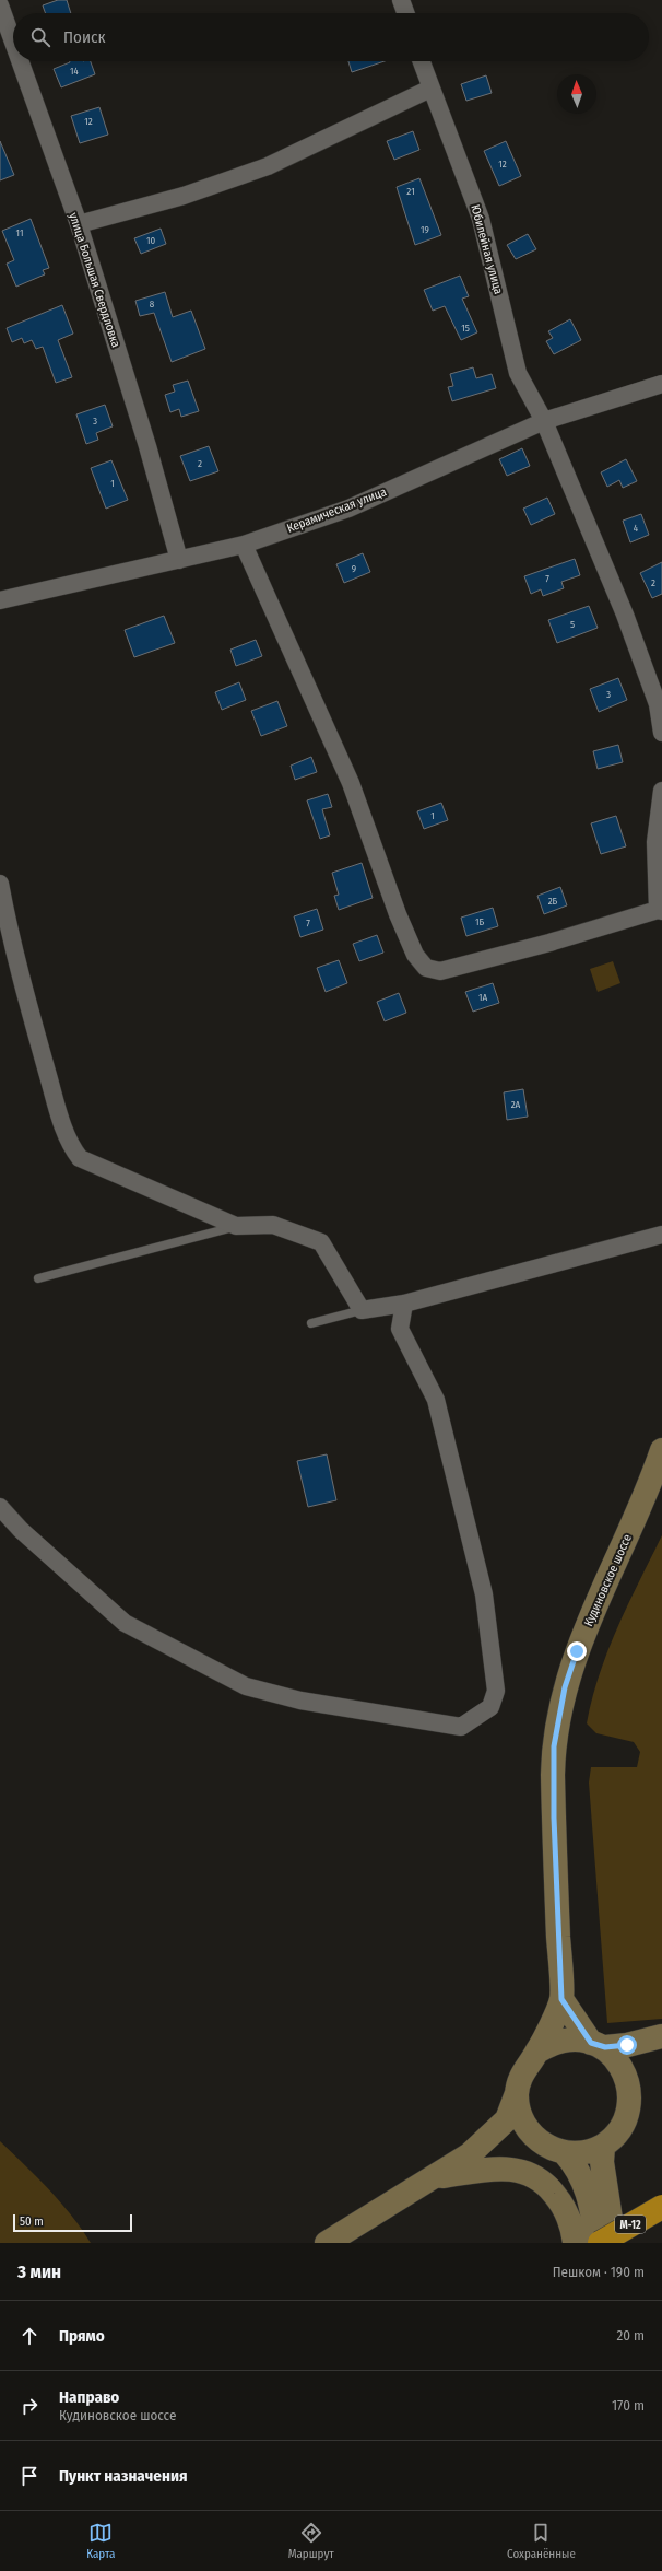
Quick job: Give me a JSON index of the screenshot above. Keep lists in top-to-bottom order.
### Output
{
  "streets": {
    "highway": ["М-12"],
    "main road": ["Кудиновское шоссе"],
    "street": ["Юбилейная улица", "улица Большая Свердловка", "Керамическая улица"]
  },
  "crossings": [
    ["Юбилейная улица", "Керамическая улица"],
    ["улица Большая Свердловка", "Керамическая улица"],
    ["Кудиновское шоссе", "М-12"]
  ],
  "house_numbers": [
    "14",
    "12",
    "12",
    "21",
    "19",
    "11",
    "10",
    "8",
    "15",
    "3",
    "2",
    "1",
    "4",
    "9",
    "7",
    "2",
    "5",
    "3",
    "1",
    "2Б",
    "1Б",
    "7",
    "1А",
    "2А"
  ],
  "scale_bar": "50 m",
  "north": "top",
  "page": {
    "search": "Поиск",
    "scale": "50 m",
    "heading": ["3 мин", "Пешком · 190 m"],
    "list": [
      ["Прямо", "20 m"],
      ["Направо", "Кудиновское шоссе", "170 m"],
      "Пункт назначения"
    ],
    "nav": ["Карта", "Маршрут", "Сохранённые"]
  }
}
